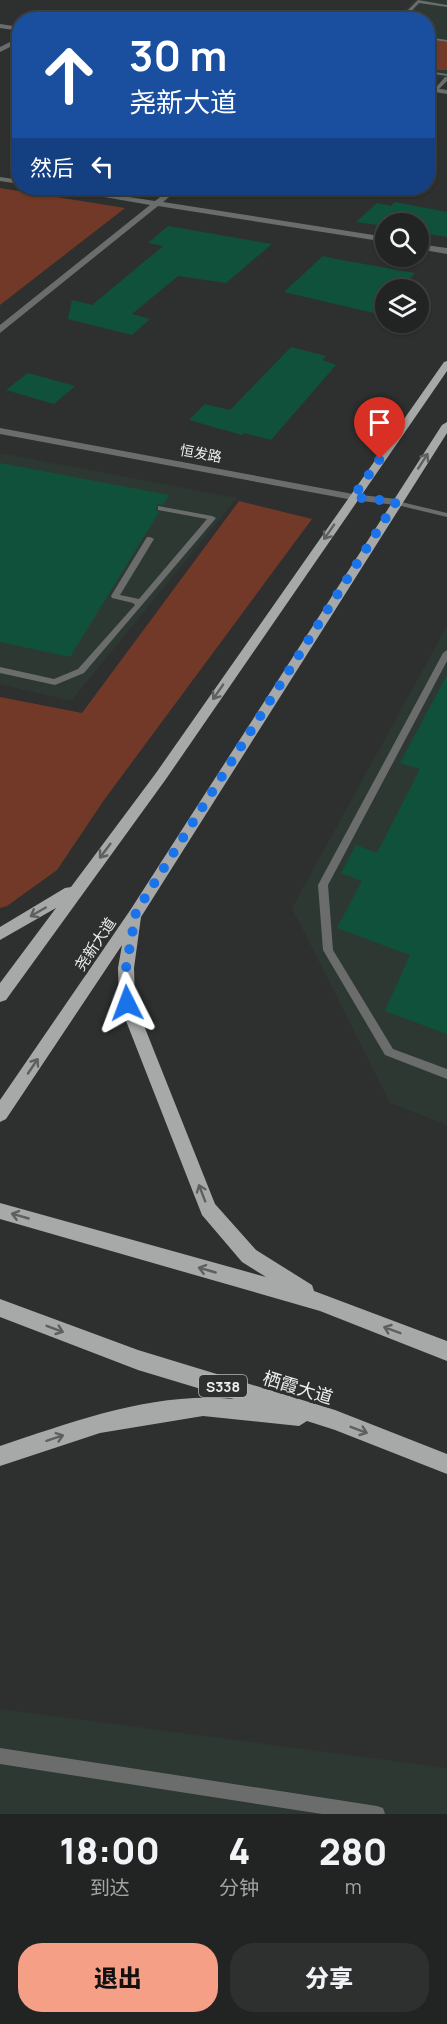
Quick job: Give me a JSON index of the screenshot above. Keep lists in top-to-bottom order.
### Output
{
  "streets": {
    "main road": ["尧新大道", "S338", "栖霞大道"],
    "street": ["恒发路"]
  },
  "crossings": [
    ["恒发路", "尧新大道"]
  ],
  "page": {
    "turn": ["30 m", "尧新大道"],
    "then": "然后",
    "eta": [
      "18:00",
      "到达",
      "4",
      "分钟",
      "280",
      "m"
    ],
    "buttons": ["退出", "分享"]
  }
}
